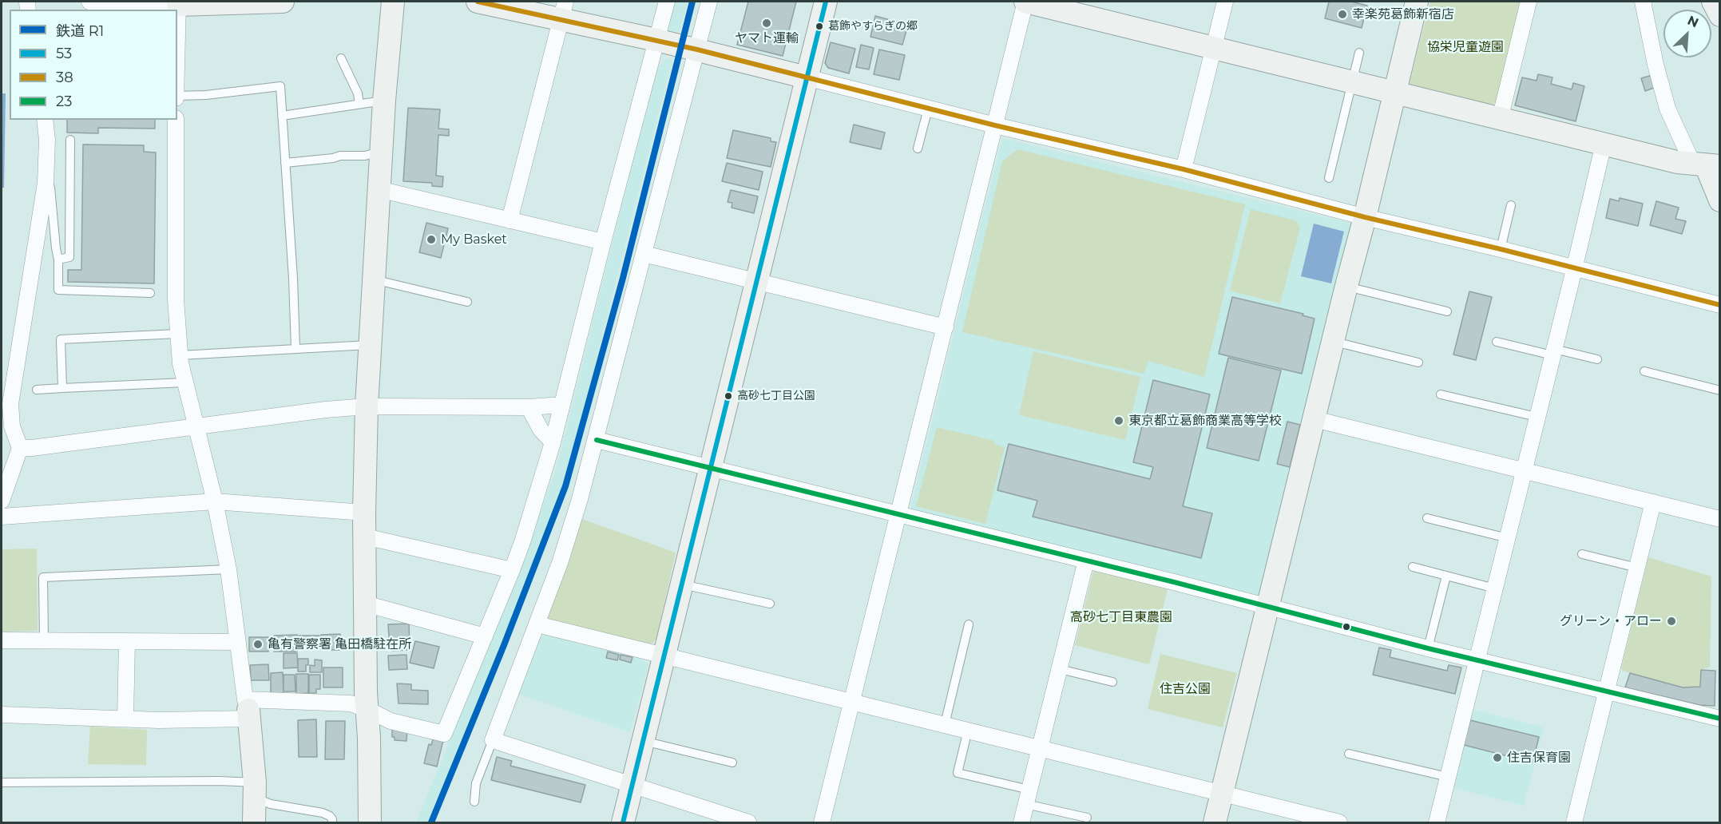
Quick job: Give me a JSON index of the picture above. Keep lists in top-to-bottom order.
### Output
{
  "parks": ["協栄児童遊園", "高砂七丁目東農園", "住吉公園"],
  "places": [
    "幸楽苑葛飾新宿店",
    "ヤマト運輸",
    "葛飾やすらぎの郷",
    "My Basket",
    "高砂七丁目公園",
    "東京都立葛飾商業高等学校",
    "グリーン・アロー",
    "亀有警察署 亀田橋駐在所",
    "住吉保育園"
  ],
  "lines": [
    "rail line R1",
    "transit line 53",
    "transit line 38",
    "transit line 23"
  ],
  "legend": [
    "鉄道 R1",
    "53",
    "38",
    "23"
  ],
  "north": "top right"
}
